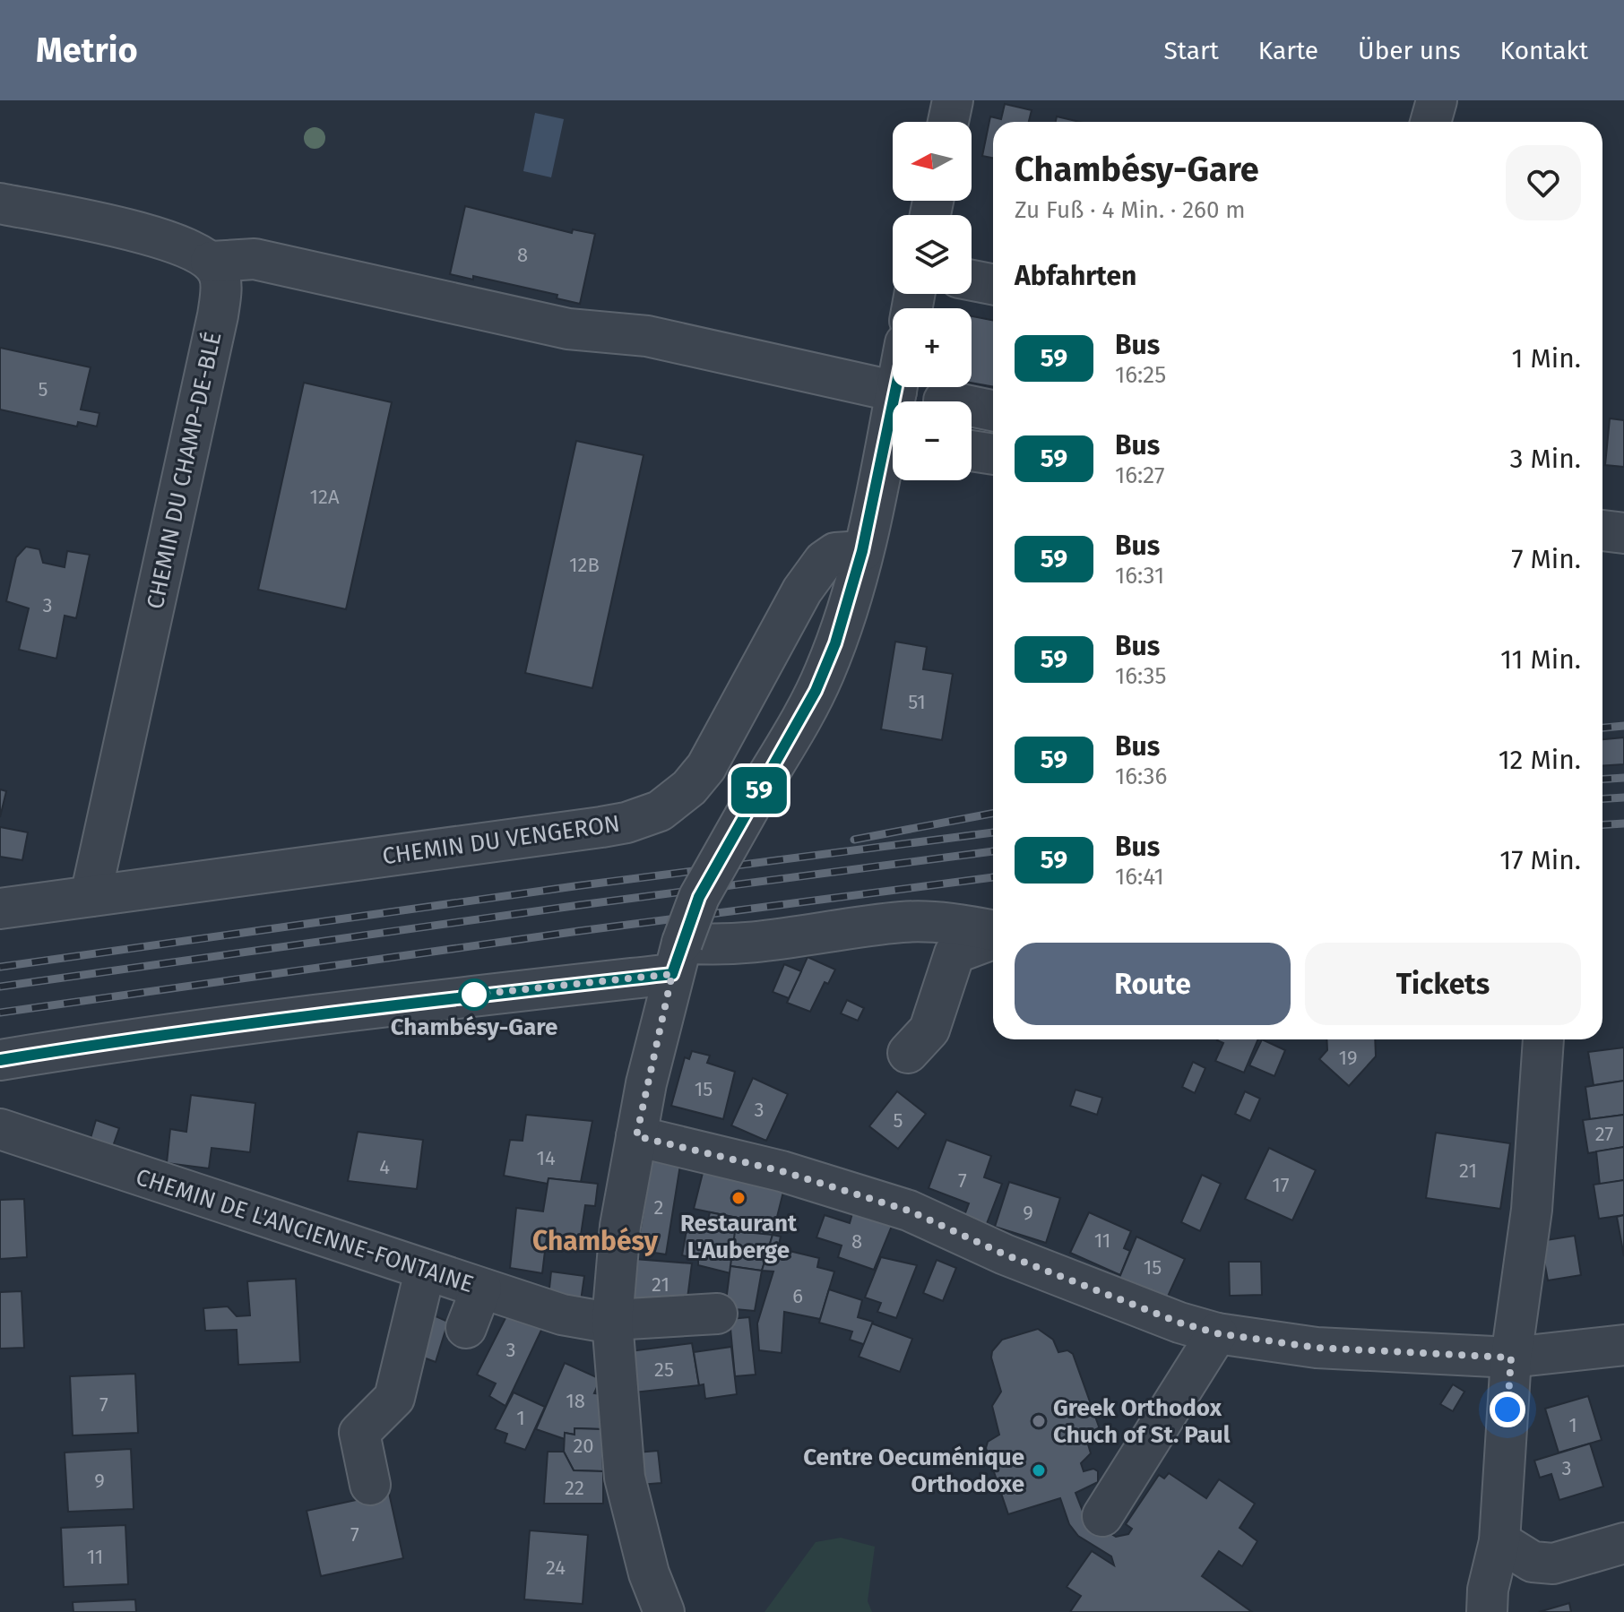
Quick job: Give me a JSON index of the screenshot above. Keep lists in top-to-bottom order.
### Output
{
  "streets": {
    "street": ["CHEMIN DU CHAMP-DE-BLÉ", "CHEMIN DU VENGERON", "CHEMIN DE L'ANCIENNE-FONTAINE"]
  },
  "crossings": [
    ["CHEMIN DU CHAMP-DE-BLÉ", "CHEMIN DU VENGERON"]
  ],
  "districts": ["Chambésy"],
  "places": [
    "Chambésy-Gare",
    "Restaurant L'Auberge",
    "Greek Orthodox Chuch of St. Paul",
    "Centre Oecuménique Orthodoxe"
  ],
  "lines": ["bus line 59"],
  "house_numbers": [
    "8",
    "5",
    "12A",
    "12B",
    "3",
    "51",
    "19",
    "15",
    "3",
    "5",
    "27",
    "14",
    "4",
    "21",
    "7",
    "17",
    "2",
    "9",
    "11",
    "8",
    "15",
    "21",
    "6",
    "3",
    "25",
    "18",
    "7",
    "1",
    "1",
    "20",
    "3",
    "9",
    "22",
    "7",
    "11",
    "24"
  ],
  "north": "left",
  "page": {
    "header": "Metrio",
    "nav": [
      "Start",
      "Karte",
      "Über uns",
      "Kontakt"
    ],
    "on_map": "59",
    "map_buttons": ["+", "−"],
    "heading": [
      ["Chambésy-Gare", "Zu Fuß · 4 Min. · 260 m"],
      "Abfahrten"
    ],
    "list": [
      {
        "mark": "59",
        "name": "Bus",
        "note": "16:25",
        "value": "1 Min."
      },
      {
        "mark": "59",
        "name": "Bus",
        "note": "16:27",
        "value": "3 Min."
      },
      {
        "mark": "59",
        "name": "Bus",
        "note": "16:31",
        "value": "7 Min."
      },
      {
        "mark": "59",
        "name": "Bus",
        "note": "16:35",
        "value": "11 Min."
      },
      {
        "mark": "59",
        "name": "Bus",
        "note": "16:36",
        "value": "12 Min."
      },
      {
        "mark": "59",
        "name": "Bus",
        "note": "16:41",
        "value": "17 Min."
      }
    ],
    "buttons": ["Route", "Tickets"]
  }
}
